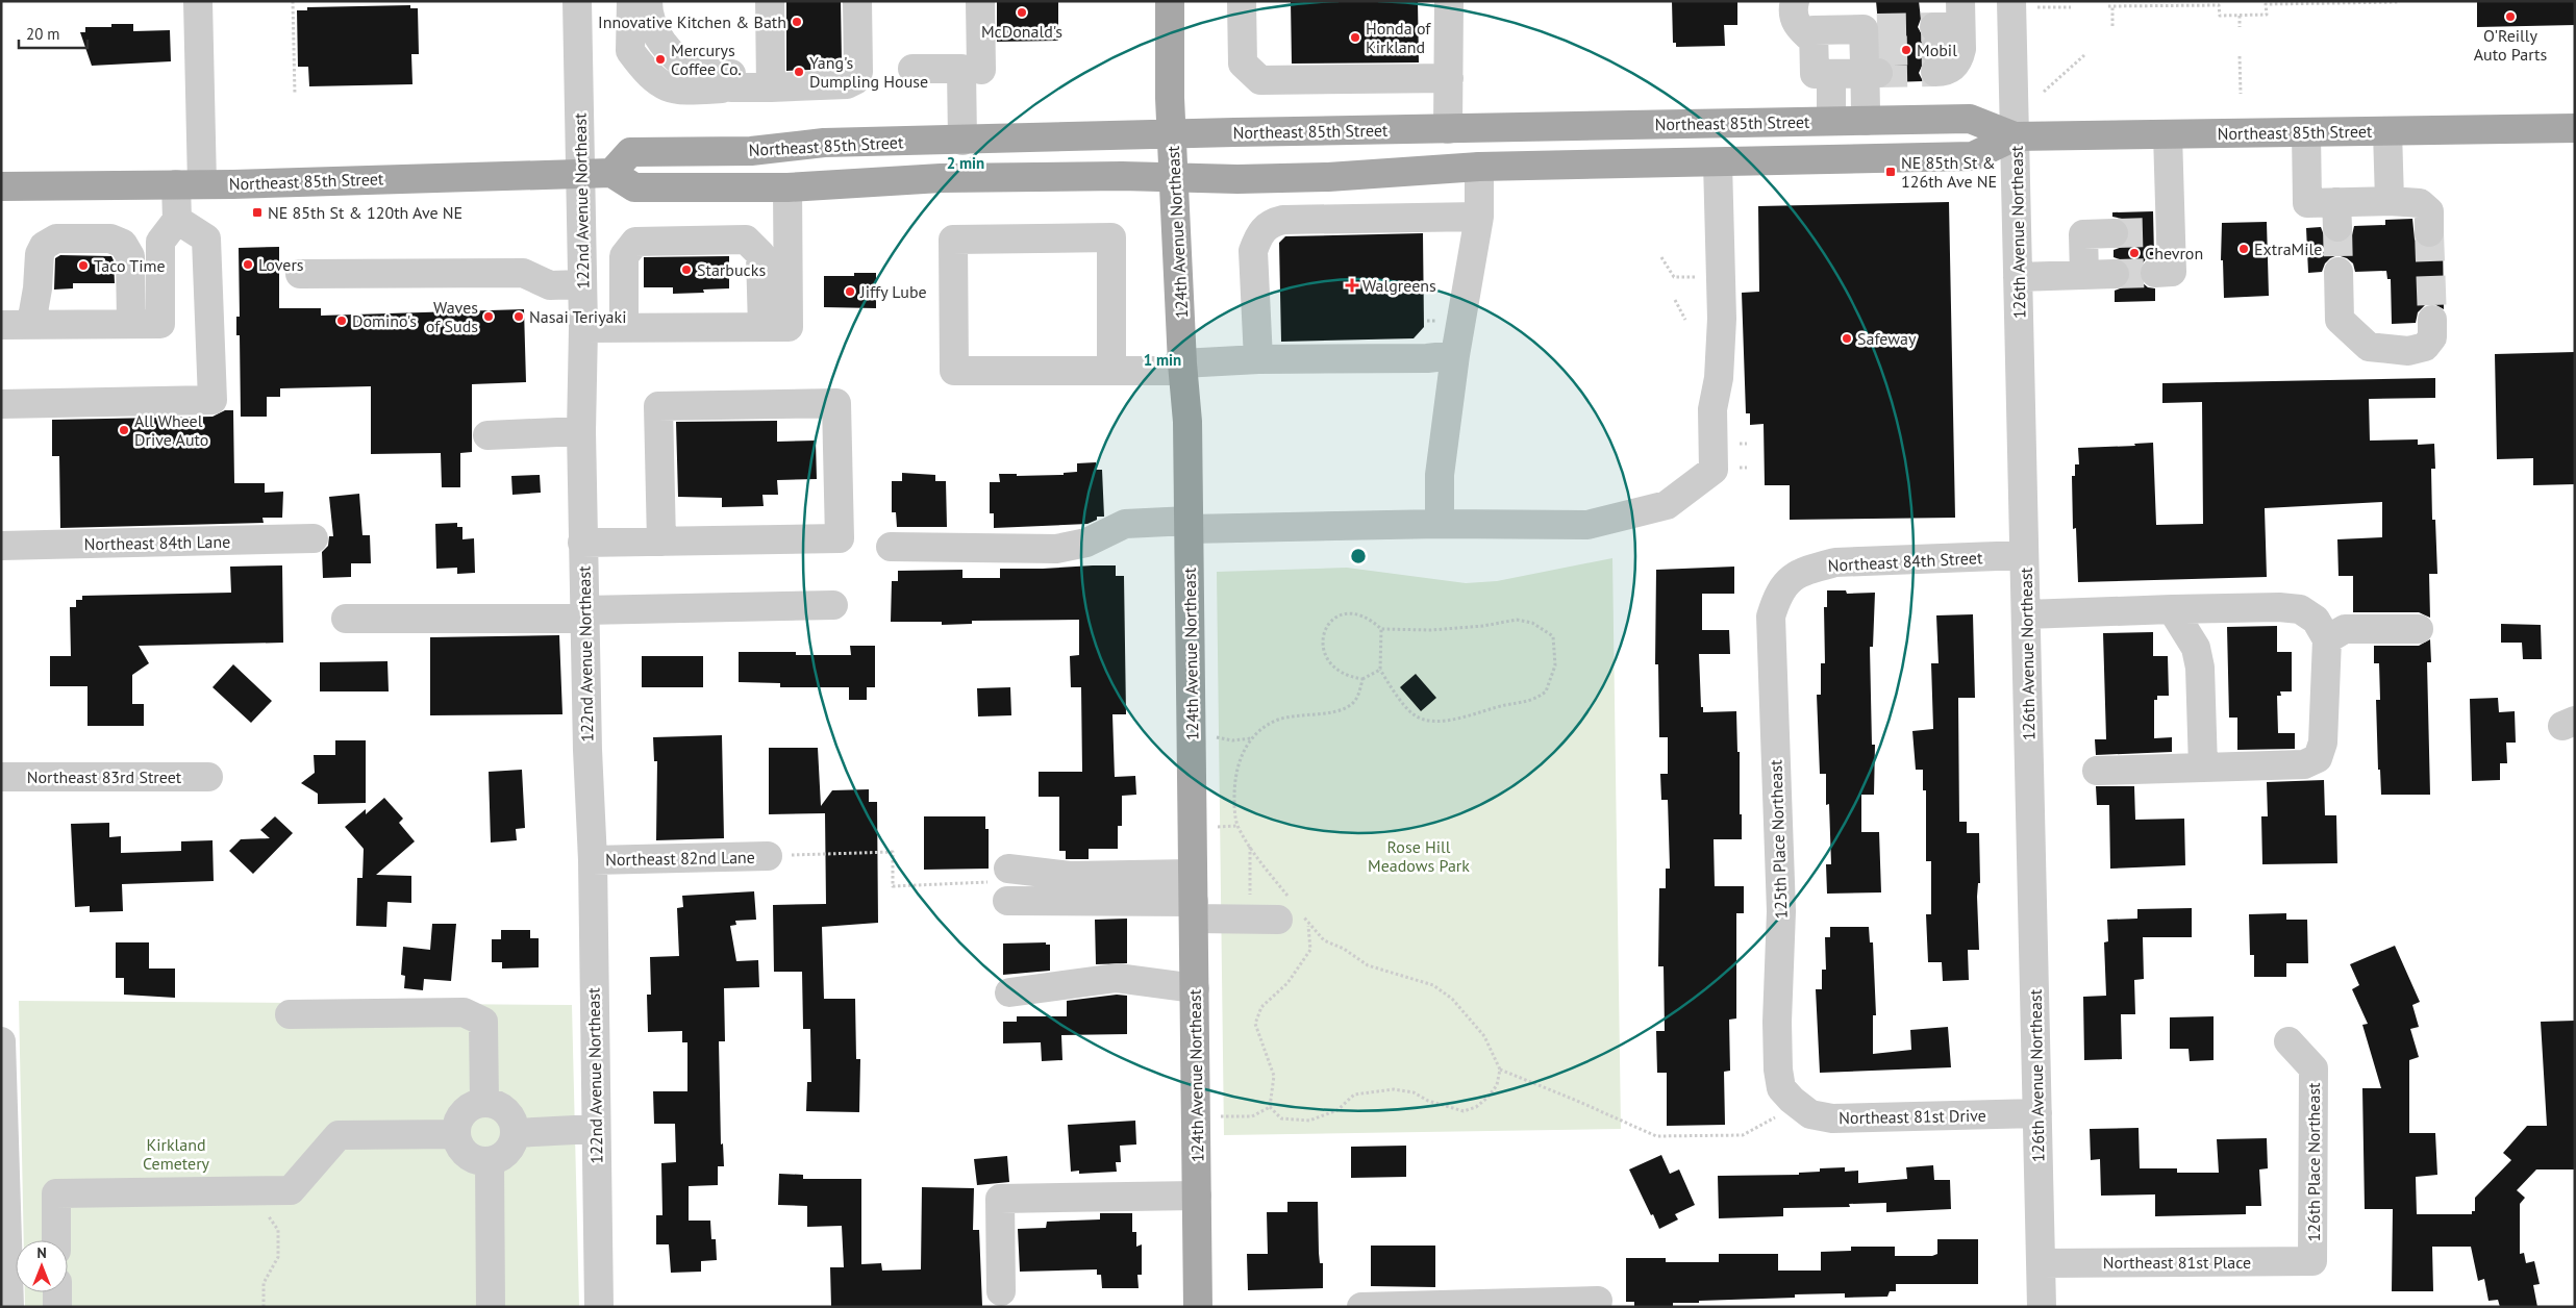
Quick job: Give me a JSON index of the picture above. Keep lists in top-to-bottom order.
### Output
{
  "streets": {
    "main road": ["Northeast 85th Street", "124th Avenue Northeast"],
    "street": [
      "122nd Avenue Northeast",
      "126th Avenue Northeast",
      "Northeast 84th Lane",
      "Northeast 84th Street",
      "Northeast 83rd Street",
      "125th Place Northeast",
      "Northeast 82nd Lane",
      "Northeast 81st Drive",
      "126th Place Northeast",
      "Northeast 81st Place"
    ]
  },
  "crossings": [
    ["Northeast 85th Street", "122nd Avenue Northeast"],
    ["Northeast 85th Street", "124th Avenue Northeast"],
    ["Northeast 85th Street", "126th Avenue Northeast"],
    ["122nd Avenue Northeast", "Northeast 82nd Lane"],
    ["126th Avenue Northeast", "Northeast 84th Street"],
    ["126th Avenue Northeast", "Northeast 81st Drive"],
    ["126th Avenue Northeast", "Northeast 81st Place"],
    ["Northeast 84th Street", "125th Place Northeast"],
    ["125th Place Northeast", "Northeast 81st Drive"],
    ["126th Place Northeast", "Northeast 81st Place"]
  ],
  "parks": ["Rose Hill Meadows Park", "Kirkland Cemetery"],
  "places": {
    "other": [
      "McDonald's",
      "O'Reilly Auto Parts",
      "Innovative Kitchen & Bath",
      "Honda of Kirkland",
      "Mobil",
      "Mercurys Coffee Co.",
      "Yang's Dumpling House",
      "ExtraMile",
      "Chevron",
      "Lovers",
      "Taco Time",
      "Starbucks",
      "Jiffy Lube",
      "Waves of Suds",
      "Nasai Teriyaki",
      "Domino's",
      "Safeway",
      "All Wheel Drive Auto"
    ],
    "transit": ["NE 85th St & 126th Ave NE", "NE 85th St & 120th Ave NE"],
    "health": ["Walgreens"]
  },
  "scale_bar": "20 m",
  "north": "top",
  "rings": ["2 min", "1 min"]
}
